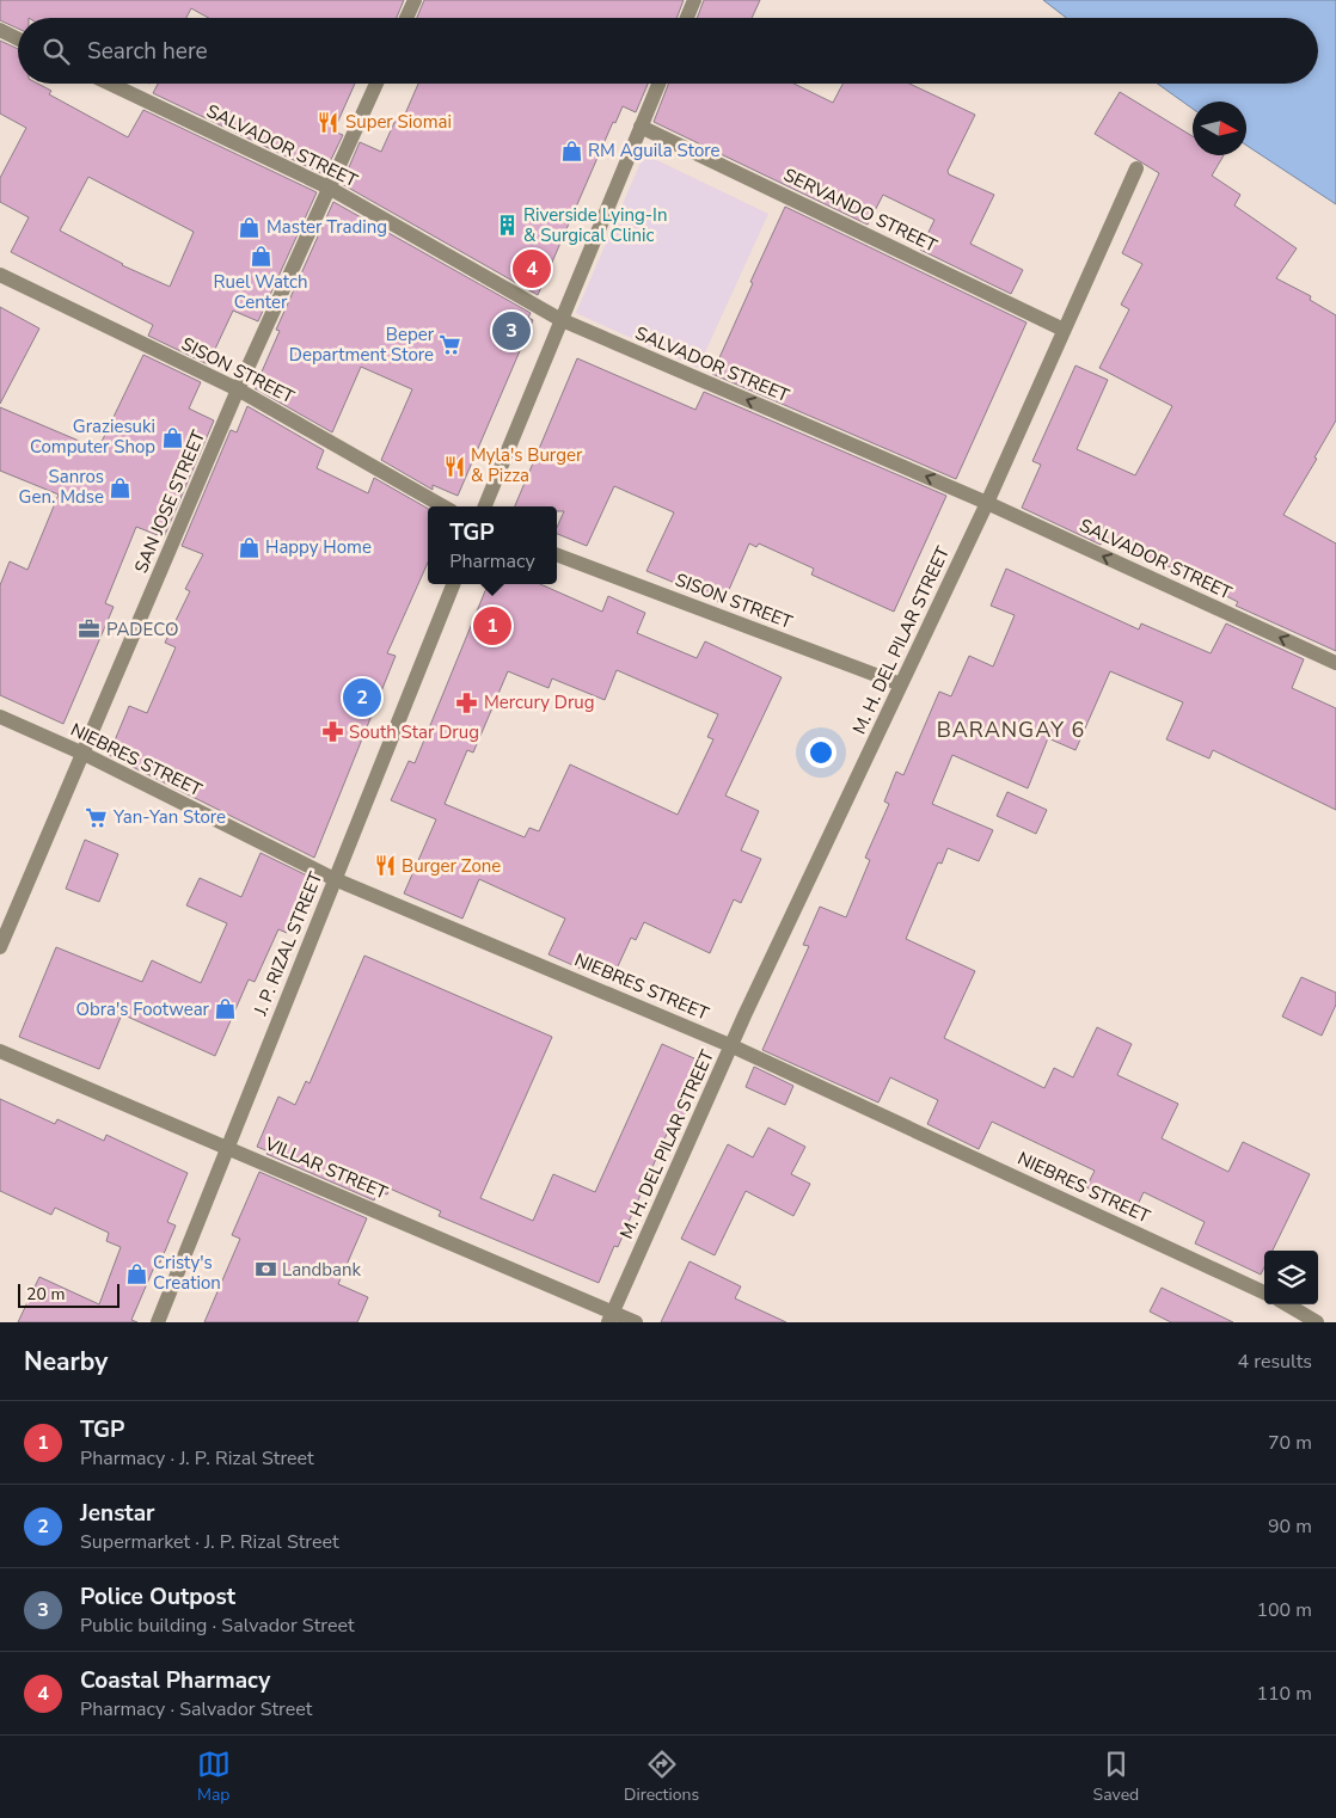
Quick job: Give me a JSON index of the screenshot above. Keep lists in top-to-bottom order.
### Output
{
  "streets": {
    "street": [
      "SALVADOR STREET",
      "SERVANDO STREET",
      "SISON STREET",
      "SAN JOSE STREET",
      "M. H. DEL PILAR STREET",
      "NIEBRES STREET",
      "J. P. RIZAL STREET",
      "VILLAR STREET"
    ]
  },
  "crossings": [
    ["SALVADOR STREET", "SAN JOSE STREET"],
    ["SALVADOR STREET", "M. H. DEL PILAR STREET"],
    ["SERVANDO STREET", "M. H. DEL PILAR STREET"],
    ["SISON STREET", "SAN JOSE STREET"],
    ["SISON STREET", "M. H. DEL PILAR STREET"],
    ["SAN JOSE STREET", "NIEBRES STREET"],
    ["M. H. DEL PILAR STREET", "NIEBRES STREET"],
    ["M. H. DEL PILAR STREET", "VILLAR STREET"],
    ["NIEBRES STREET", "J. P. RIZAL STREET"],
    ["J. P. RIZAL STREET", "VILLAR STREET"]
  ],
  "one_way": ["SALVADOR STREET"],
  "districts": ["BARANGAY 6"],
  "places": {
    "restaurant": ["Super Siomai", "Myla's Burger & Pizza", "Burger Zone"],
    "shop": [
      "RM Aguila Store",
      "Master Trading",
      "Ruel Watch Center",
      "Graziesuki Computer Shop",
      "Sanros Gen. Mdse",
      "Happy Home",
      "Obra's Footwear",
      "Cristy's Creation"
    ],
    "building": ["Riverside Lying-In & Surgical Clinic"],
    "supermarket": ["Beper Department Store", "Yan-Yan Store"],
    "office": ["PADECO"],
    "pharmacy": ["Mercury Drug", "South Star Drug"],
    "bank": ["Landbank"]
  },
  "scale_bar": "20 m",
  "north": "right",
  "page": {
    "search": "Search here",
    "pins": [
      "4",
      "3",
      "1",
      "2"
    ],
    "popup": ["TGP", "Pharmacy"],
    "scale": "20 m",
    "heading": ["Nearby", "4 results"],
    "list": [
      {
        "mark": "1",
        "name": "TGP",
        "note": "Pharmacy · J. P. Rizal Street",
        "value": "70 m"
      },
      {
        "mark": "2",
        "name": "Jenstar",
        "note": "Supermarket · J. P. Rizal Street",
        "value": "90 m"
      },
      {
        "mark": "3",
        "name": "Police Outpost",
        "note": "Public building · Salvador Street",
        "value": "100 m"
      },
      {
        "mark": "4",
        "name": "Coastal Pharmacy",
        "note": "Pharmacy · Salvador Street",
        "value": "110 m"
      }
    ],
    "nav": ["Map", "Directions", "Saved"]
  }
}
